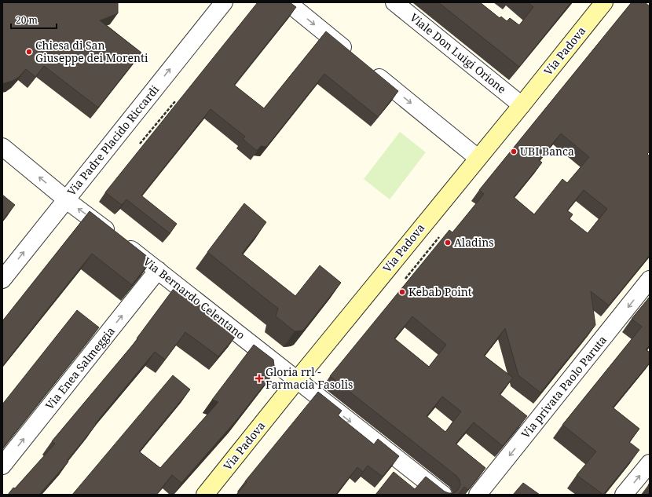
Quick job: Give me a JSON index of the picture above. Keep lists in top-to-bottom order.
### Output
{
  "streets": {
    "street": [
      "Via Padova",
      "Viale Don Luigi Orione",
      "Via Padre Placido Riccardi",
      "Via Bernardo Celentano",
      "Via Enea Salmeggia",
      "Via privata Paolo Paruta"
    ]
  },
  "crossings": [
    ["Via Padova", "Viale Don Luigi Orione"],
    ["Via Padova", "Via Bernardo Celentano"],
    ["Via Padre Placido Riccardi", "Via Bernardo Celentano"],
    ["Via Bernardo Celentano", "Via Enea Salmeggia"]
  ],
  "one_way": ["Via Padre Placido Riccardi", "Via Enea Salmeggia", "Via privata Paolo Paruta"],
  "places": {
    "other": [
      "Chiesa di San Giuseppe dei Morenti",
      "UBI Banca",
      "Aladins",
      "Kebab Point"
    ],
    "health": ["Gloria rrl - Farmacia Fasolis"]
  },
  "scale_bar": "20 m"
}
